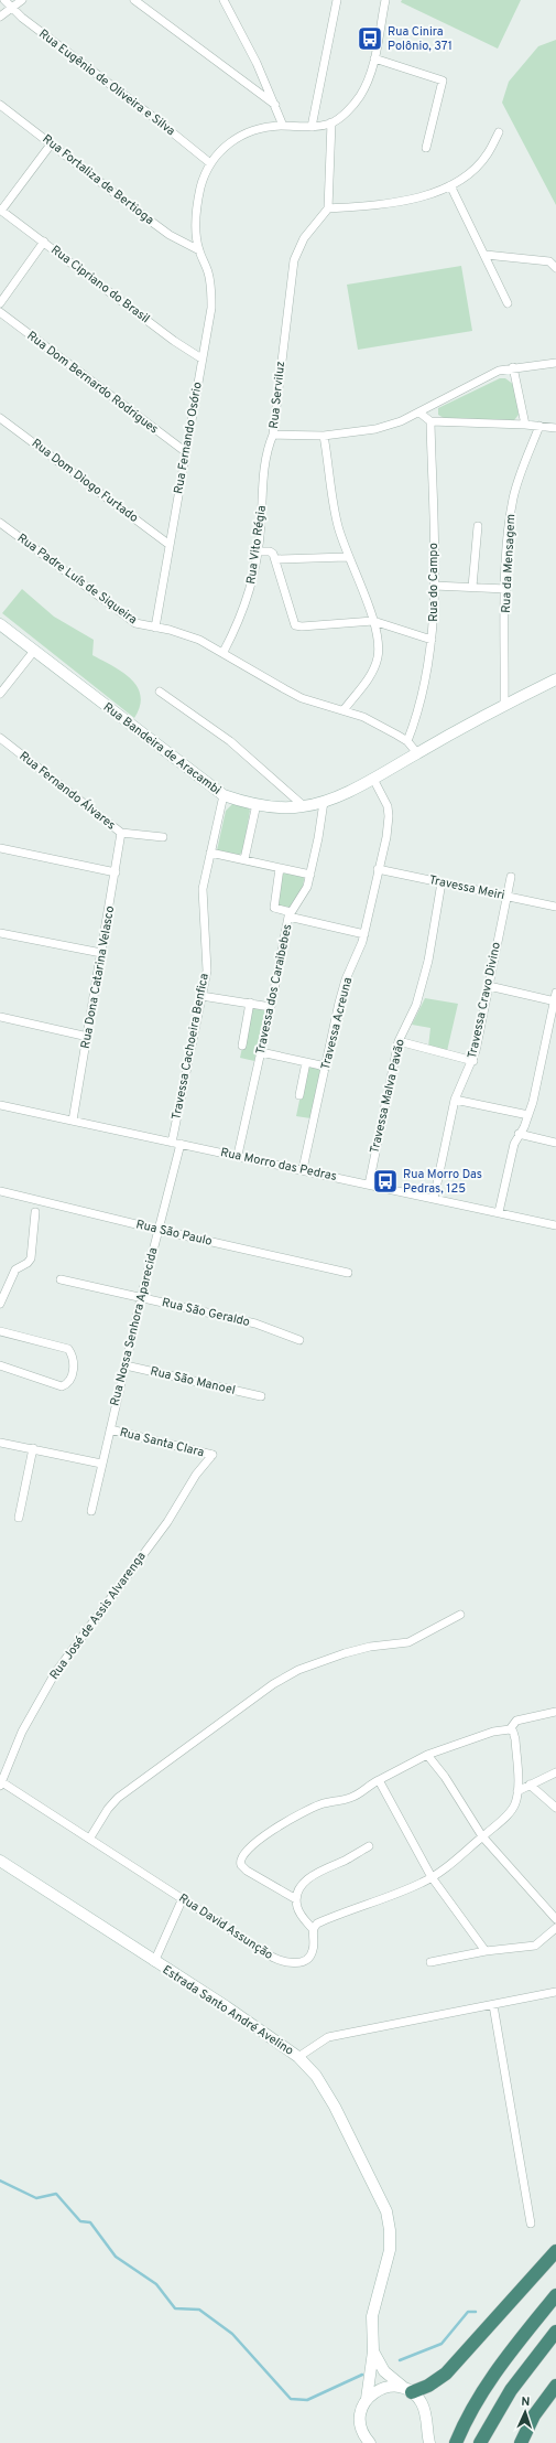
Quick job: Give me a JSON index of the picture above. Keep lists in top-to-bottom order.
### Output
{
  "streets": {
    "main road": ["Rua Bandeira de Aracambi", "Estrada Santo André Avelino"],
    "street": [
      "Rua Eugênio de Oliveira e Silva",
      "Rua Fortaliza de Bertioga",
      "Rua Cipriano do Brasil",
      "Rua Dom Bernardo Rodrigues",
      "Rua Serviluz",
      "Rua Fernando Osório",
      "Rua Dom Diogo Furtado",
      "Rua Vito Régia",
      "Rua da Mensagem",
      "Rua Padre Luís de Siqueira",
      "Rua do Campo",
      "Rua Fernando Álvares",
      "Travessa Meiri",
      "Rua Dona Catarina Velasco",
      "Travessa dos Caraibebes",
      "Travessa Cravo Divino",
      "Travessa Acreuna",
      "Travessa Cachoeira Benfica",
      "Travessa Malva Pavão",
      "Rua Morro das Pedras",
      "Rua São Paulo",
      "Rua São Geraldo",
      "Rua Nossa Senhora Aparecida",
      "Rua São Manoel",
      "Rua Santa Clara",
      "Rua José de Assis Alvarenga",
      "Rua David Assunção"
    ]
  },
  "crossings": [
    ["Rua Eugênio de Oliveira e Silva", "Rua Fernando Osório"],
    ["Rua Fortaliza de Bertioga", "Rua Fernando Osório"],
    ["Rua Cipriano do Brasil", "Rua Fernando Osório"],
    ["Rua Dom Bernardo Rodrigues", "Rua Fernando Osório"],
    ["Rua Serviluz", "Rua Vito Régia"],
    ["Rua Fernando Osório", "Rua Dom Diogo Furtado"],
    ["Rua Fernando Osório", "Rua Padre Luís de Siqueira"],
    ["Rua Vito Régia", "Rua Padre Luís de Siqueira"],
    ["Rua da Mensagem", "Rua Bandeira de Aracambi"],
    ["Rua Padre Luís de Siqueira", "Rua do Campo"],
    ["Rua Padre Luís de Siqueira", "Rua Bandeira de Aracambi"],
    ["Rua Bandeira de Aracambi", "Travessa dos Caraibebes"],
    ["Rua Bandeira de Aracambi", "Travessa Acreuna"],
    ["Rua Bandeira de Aracambi", "Travessa Cachoeira Benfica"],
    ["Rua Fernando Álvares", "Rua Dona Catarina Velasco"],
    ["Travessa Meiri", "Travessa Cravo Divino"],
    ["Travessa Meiri", "Travessa Acreuna"],
    ["Travessa Meiri", "Travessa Malva Pavão"],
    ["Rua Dona Catarina Velasco", "Rua Morro das Pedras"],
    ["Travessa dos Caraibebes", "Rua Morro das Pedras"],
    ["Travessa Cravo Divino", "Rua Morro das Pedras"],
    ["Travessa Acreuna", "Rua Morro das Pedras"],
    ["Travessa Cachoeira Benfica", "Rua Morro das Pedras"],
    ["Travessa Malva Pavão", "Rua Morro das Pedras"],
    ["Rua Morro das Pedras", "Rua Nossa Senhora Aparecida"],
    ["Rua São Paulo", "Rua Nossa Senhora Aparecida"],
    ["Rua São Geraldo", "Rua Nossa Senhora Aparecida"],
    ["Rua Nossa Senhora Aparecida", "Rua São Manoel"],
    ["Rua Nossa Senhora Aparecida", "Rua Santa Clara"],
    ["Rua Santa Clara", "Rua José de Assis Alvarenga"],
    ["Rua José de Assis Alvarenga", "Rua David Assunção"]
  ],
  "places": {
    "bus stop": ["Rua Cinira Polônio, 371", "Rua Morro Das Pedras, 125"]
  },
  "north": "top"
}
